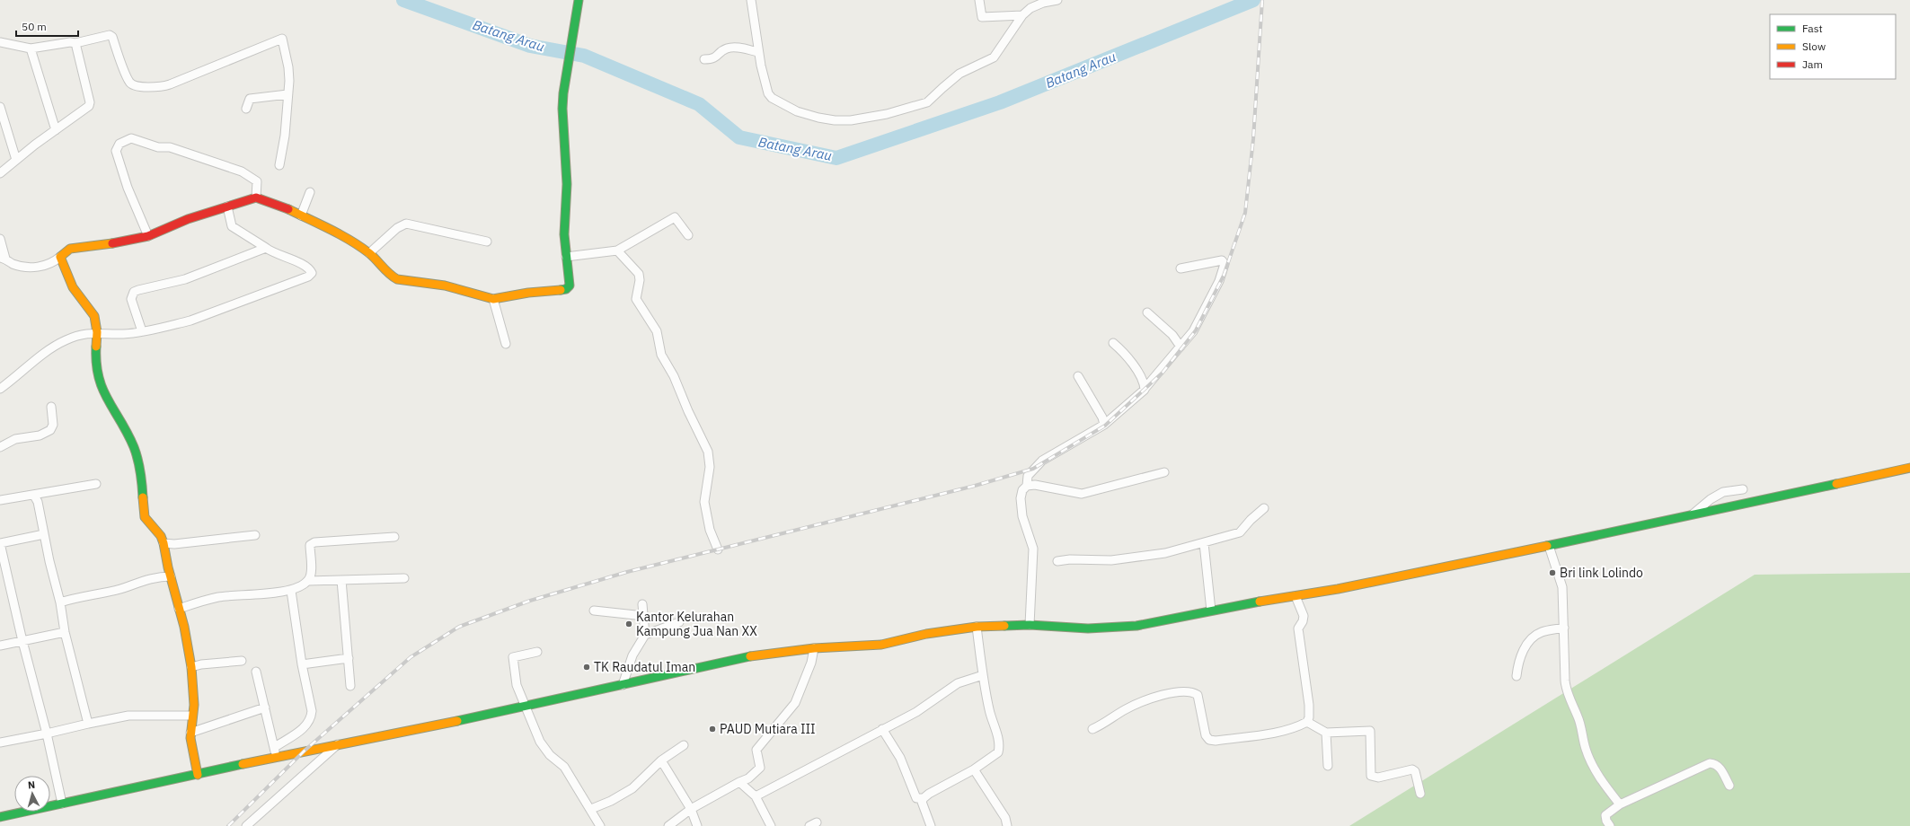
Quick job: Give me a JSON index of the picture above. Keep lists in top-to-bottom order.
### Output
{
  "water": ["Batang Arau"],
  "places": [
    "Bri link Lolindo",
    "Kantor Kelurahan Kampung Jua Nan XX",
    "TK Raudatul Iman",
    "PAUD Mutiara III"
  ],
  "legend": ["Fast", "Slow", "Jam"],
  "scale_bar": "50 m",
  "north": "top"
}
